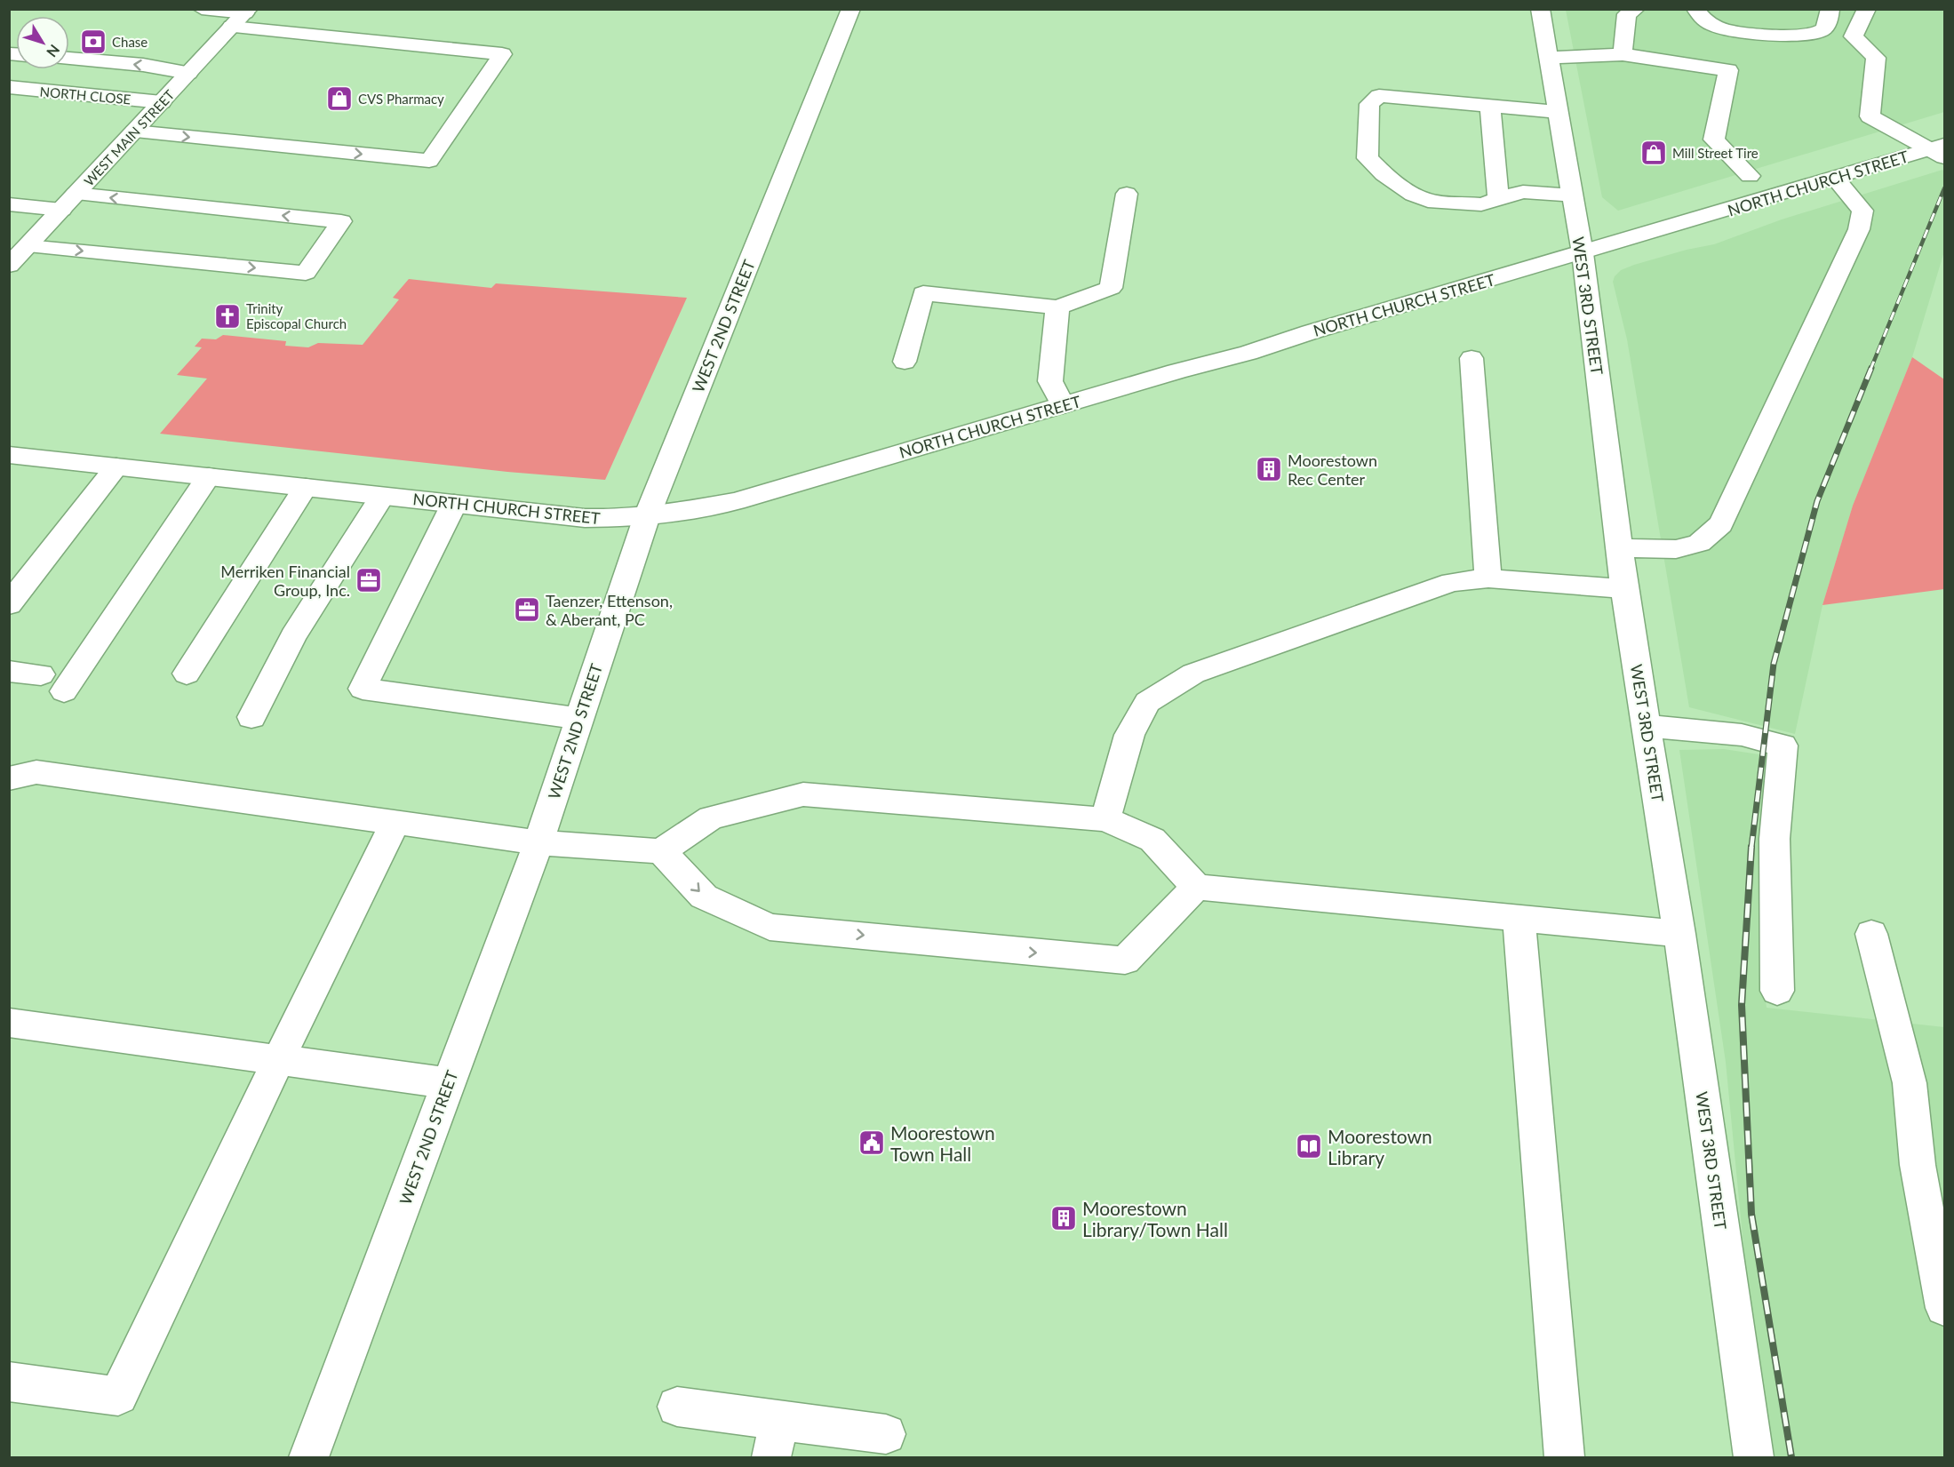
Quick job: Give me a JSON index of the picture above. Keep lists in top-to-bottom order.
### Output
{
  "streets": {
    "street": [
      "NORTH CLOSE",
      "WEST MAIN STREET",
      "NORTH CHURCH STREET",
      "WEST 3RD STREET",
      "WEST 2ND STREET"
    ]
  },
  "crossings": [
    ["NORTH CLOSE", "WEST MAIN STREET"],
    ["NORTH CHURCH STREET", "WEST 3RD STREET"],
    ["NORTH CHURCH STREET", "WEST 2ND STREET"]
  ],
  "places": {
    "bank": ["Chase"],
    "shop": ["CVS Pharmacy", "Mill Street Tire"],
    "church": ["Trinity Episcopal Church"],
    "building": ["Moorestown Rec Center", "Moorestown Library/Town Hall"],
    "office": ["Merriken Financial Group, Inc.", "Taenzer, Ettenson, & Aberant, PC"],
    "public building": ["Moorestown Town Hall"],
    "library": ["Moorestown Library"]
  },
  "north": "bottom right"
}
